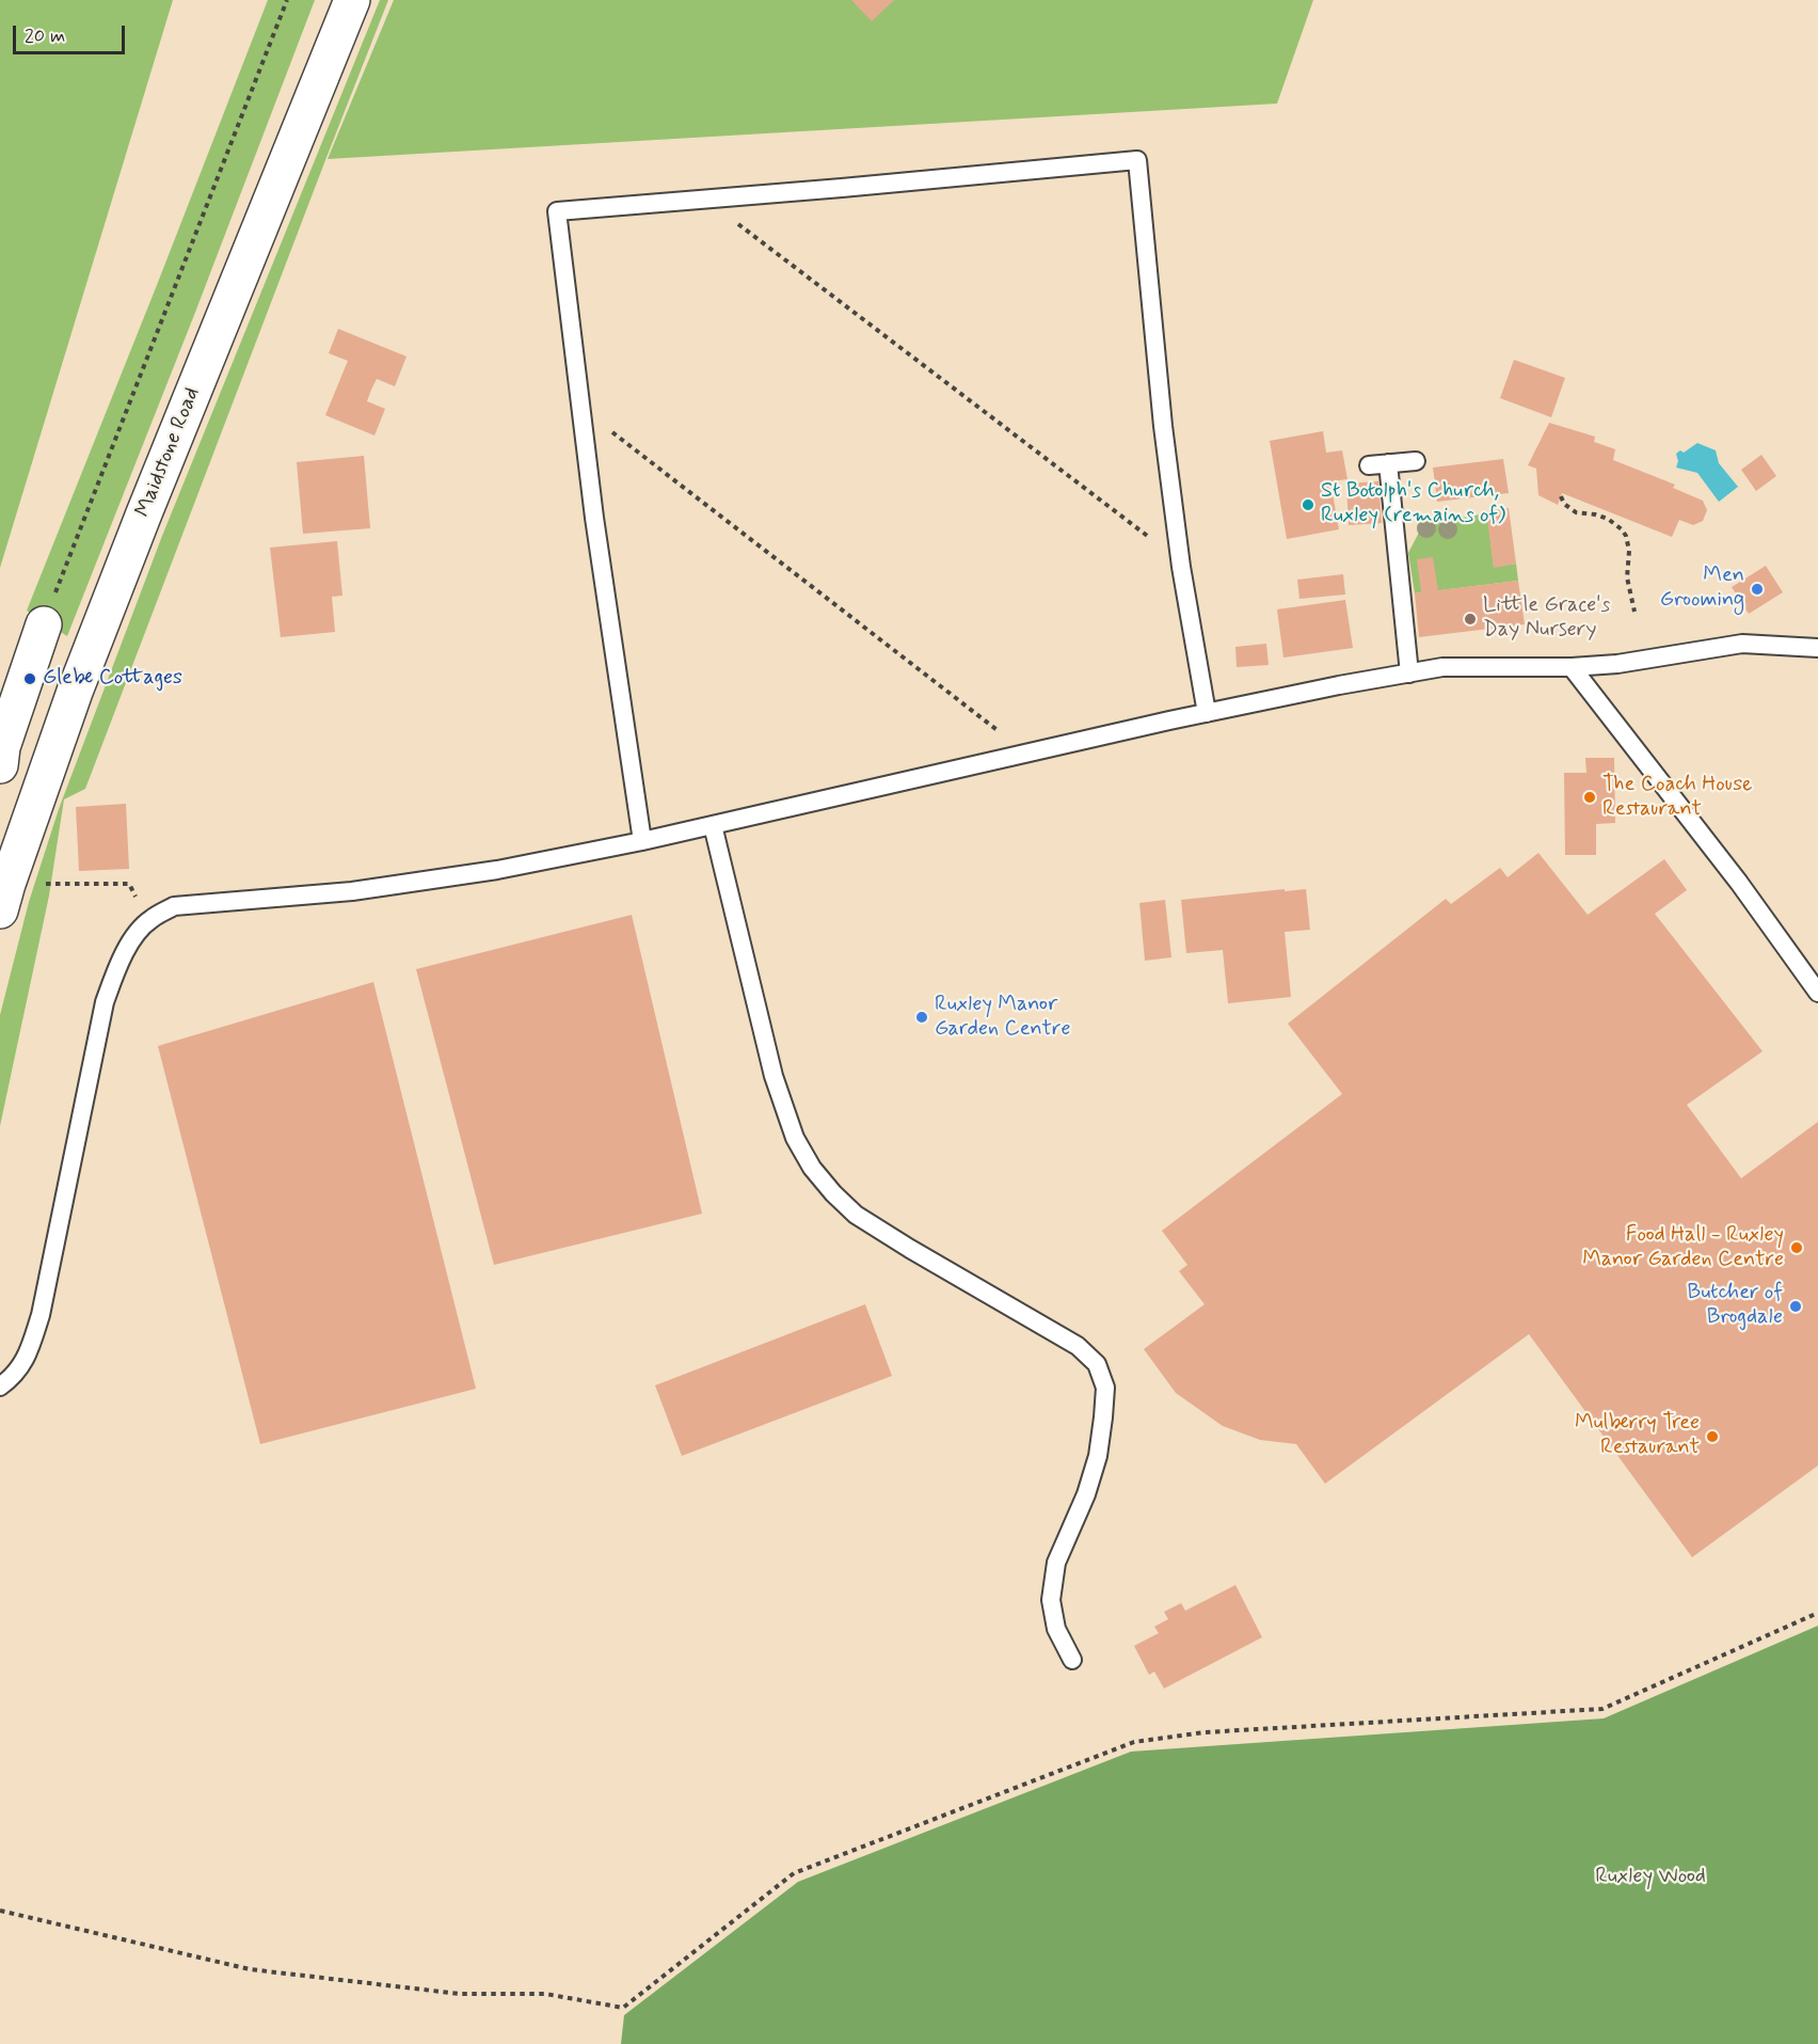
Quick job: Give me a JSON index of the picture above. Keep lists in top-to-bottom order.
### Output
{
  "streets": {
    "main road": ["Maidstone Road"]
  },
  "parks": ["Ruxley Wood"],
  "places": [
    "St Botolph's Church, Ruxley (remains of)",
    "Men Grooming",
    "Little Grace's Day Nursery",
    "Glebe Cottages",
    "The Coach House Restaurant",
    "Ruxley Manor Garden Centre",
    "Food Hall - Ruxley Manor Garden Centre",
    "Butcher of Brogdale",
    "Mulberry Tree Restaurant"
  ],
  "scale_bar": "20 m"
}
